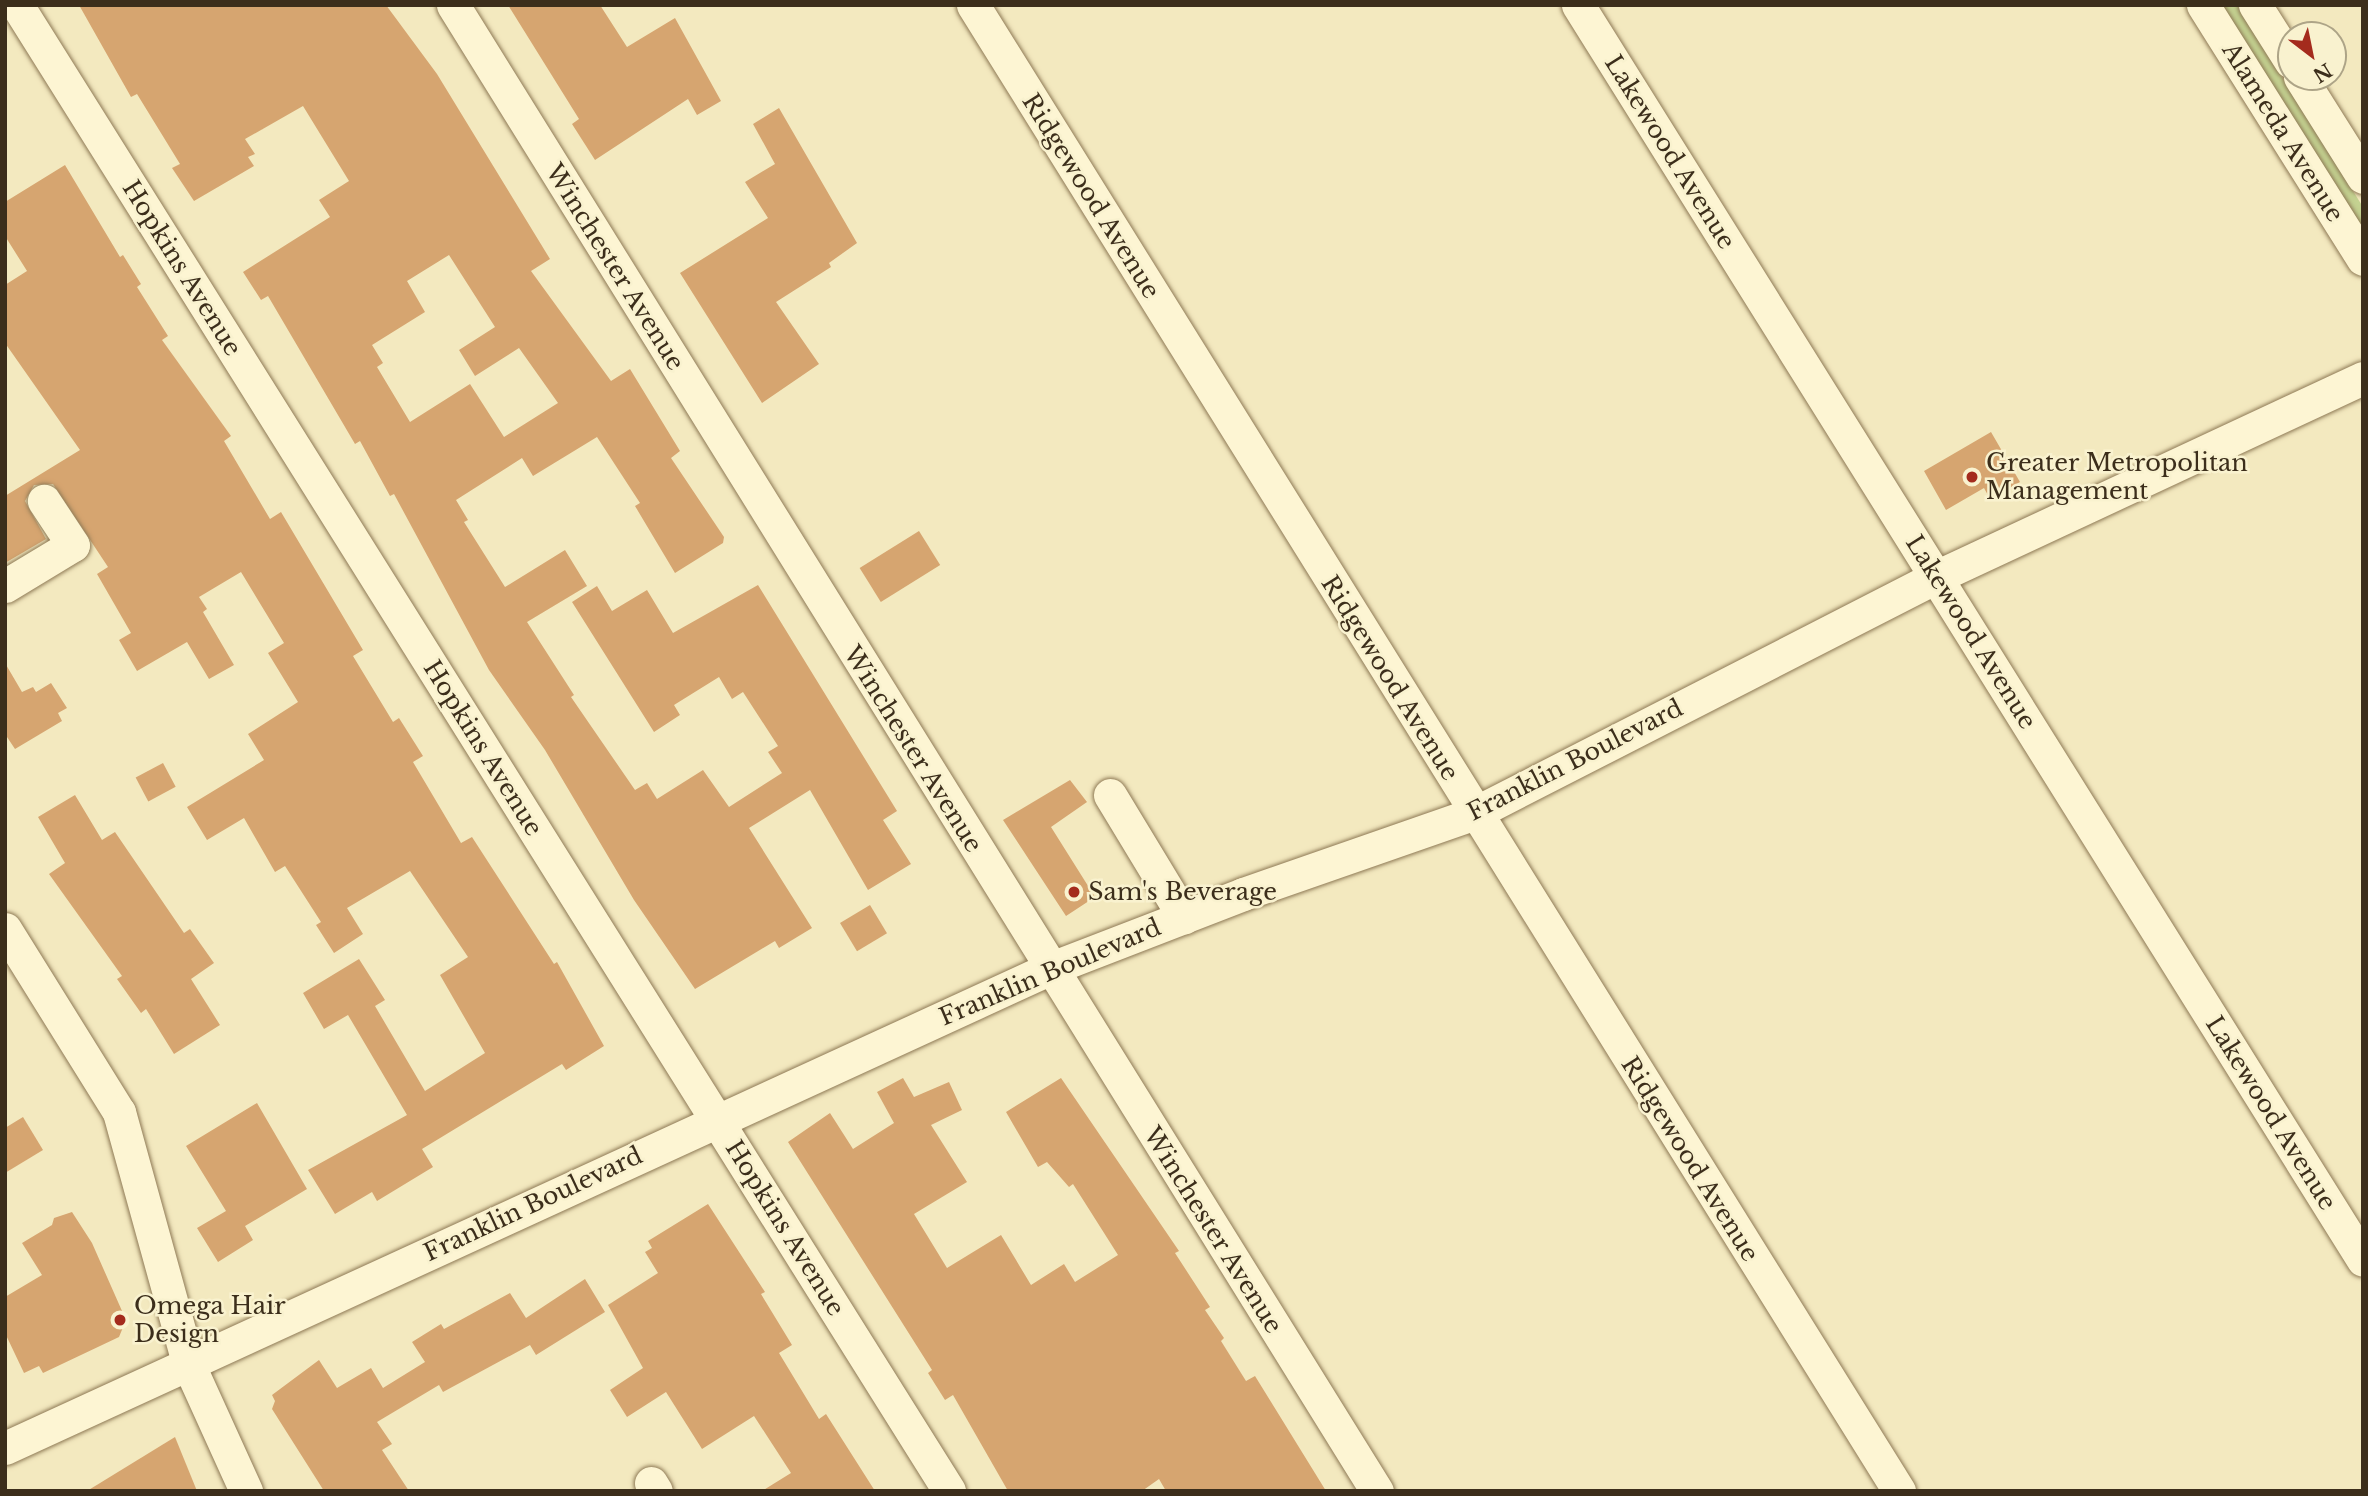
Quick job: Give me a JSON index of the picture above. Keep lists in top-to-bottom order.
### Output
{
  "streets": {
    "street": [
      "Alameda Avenue",
      "Lakewood Avenue",
      "Ridgewood Avenue",
      "Winchester Avenue",
      "Hopkins Avenue",
      "Franklin Boulevard"
    ]
  },
  "crossings": [
    ["Lakewood Avenue", "Franklin Boulevard"],
    ["Ridgewood Avenue", "Franklin Boulevard"],
    ["Winchester Avenue", "Franklin Boulevard"],
    ["Hopkins Avenue", "Franklin Boulevard"]
  ],
  "places": ["Greater Metropolitan Management", "Sam's Beverage", "Omega Hair Design"],
  "north": "bottom right"
}
